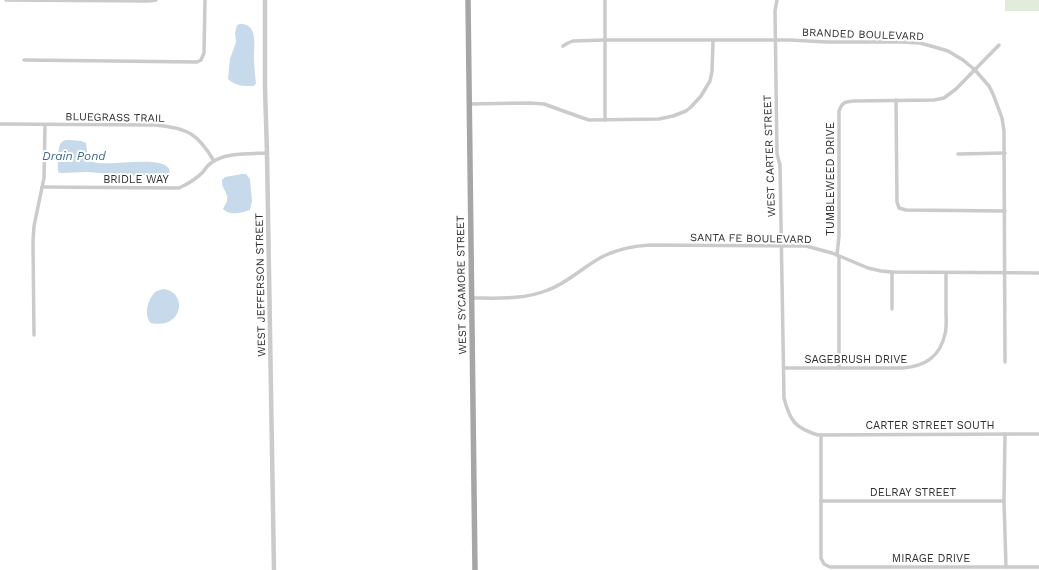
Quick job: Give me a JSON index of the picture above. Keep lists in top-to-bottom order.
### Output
{
  "streets": {
    "main road": ["WEST SYCAMORE STREET"],
    "street": [
      "BRANDED BOULEVARD",
      "BLUEGRASS TRAIL",
      "WEST CARTER STREET",
      "BRIDLE WAY",
      "TUMBLEWEED DRIVE",
      "SANTA FE BOULEVARD",
      "WEST JEFFERSON STREET",
      "SAGEBRUSH DRIVE",
      "CARTER STREET SOUTH",
      "DELRAY STREET",
      "MIRAGE DRIVE"
    ]
  },
  "crossings": [
    ["BRANDED BOULEVARD", "WEST CARTER STREET"],
    ["BRANDED BOULEVARD", "TUMBLEWEED DRIVE"],
    ["BRANDED BOULEVARD", "SANTA FE BOULEVARD"],
    ["BLUEGRASS TRAIL", "BRIDLE WAY"],
    ["WEST CARTER STREET", "SANTA FE BOULEVARD"],
    ["WEST CARTER STREET", "SAGEBRUSH DRIVE"],
    ["WEST CARTER STREET", "CARTER STREET SOUTH"],
    ["BRIDLE WAY", "WEST JEFFERSON STREET"],
    ["TUMBLEWEED DRIVE", "SANTA FE BOULEVARD"],
    ["TUMBLEWEED DRIVE", "SAGEBRUSH DRIVE"],
    ["SANTA FE BOULEVARD", "WEST SYCAMORE STREET"],
    ["SANTA FE BOULEVARD", "SAGEBRUSH DRIVE"],
    ["DELRAY STREET", "MIRAGE DRIVE"]
  ],
  "water": ["Drain Pond"]
}
